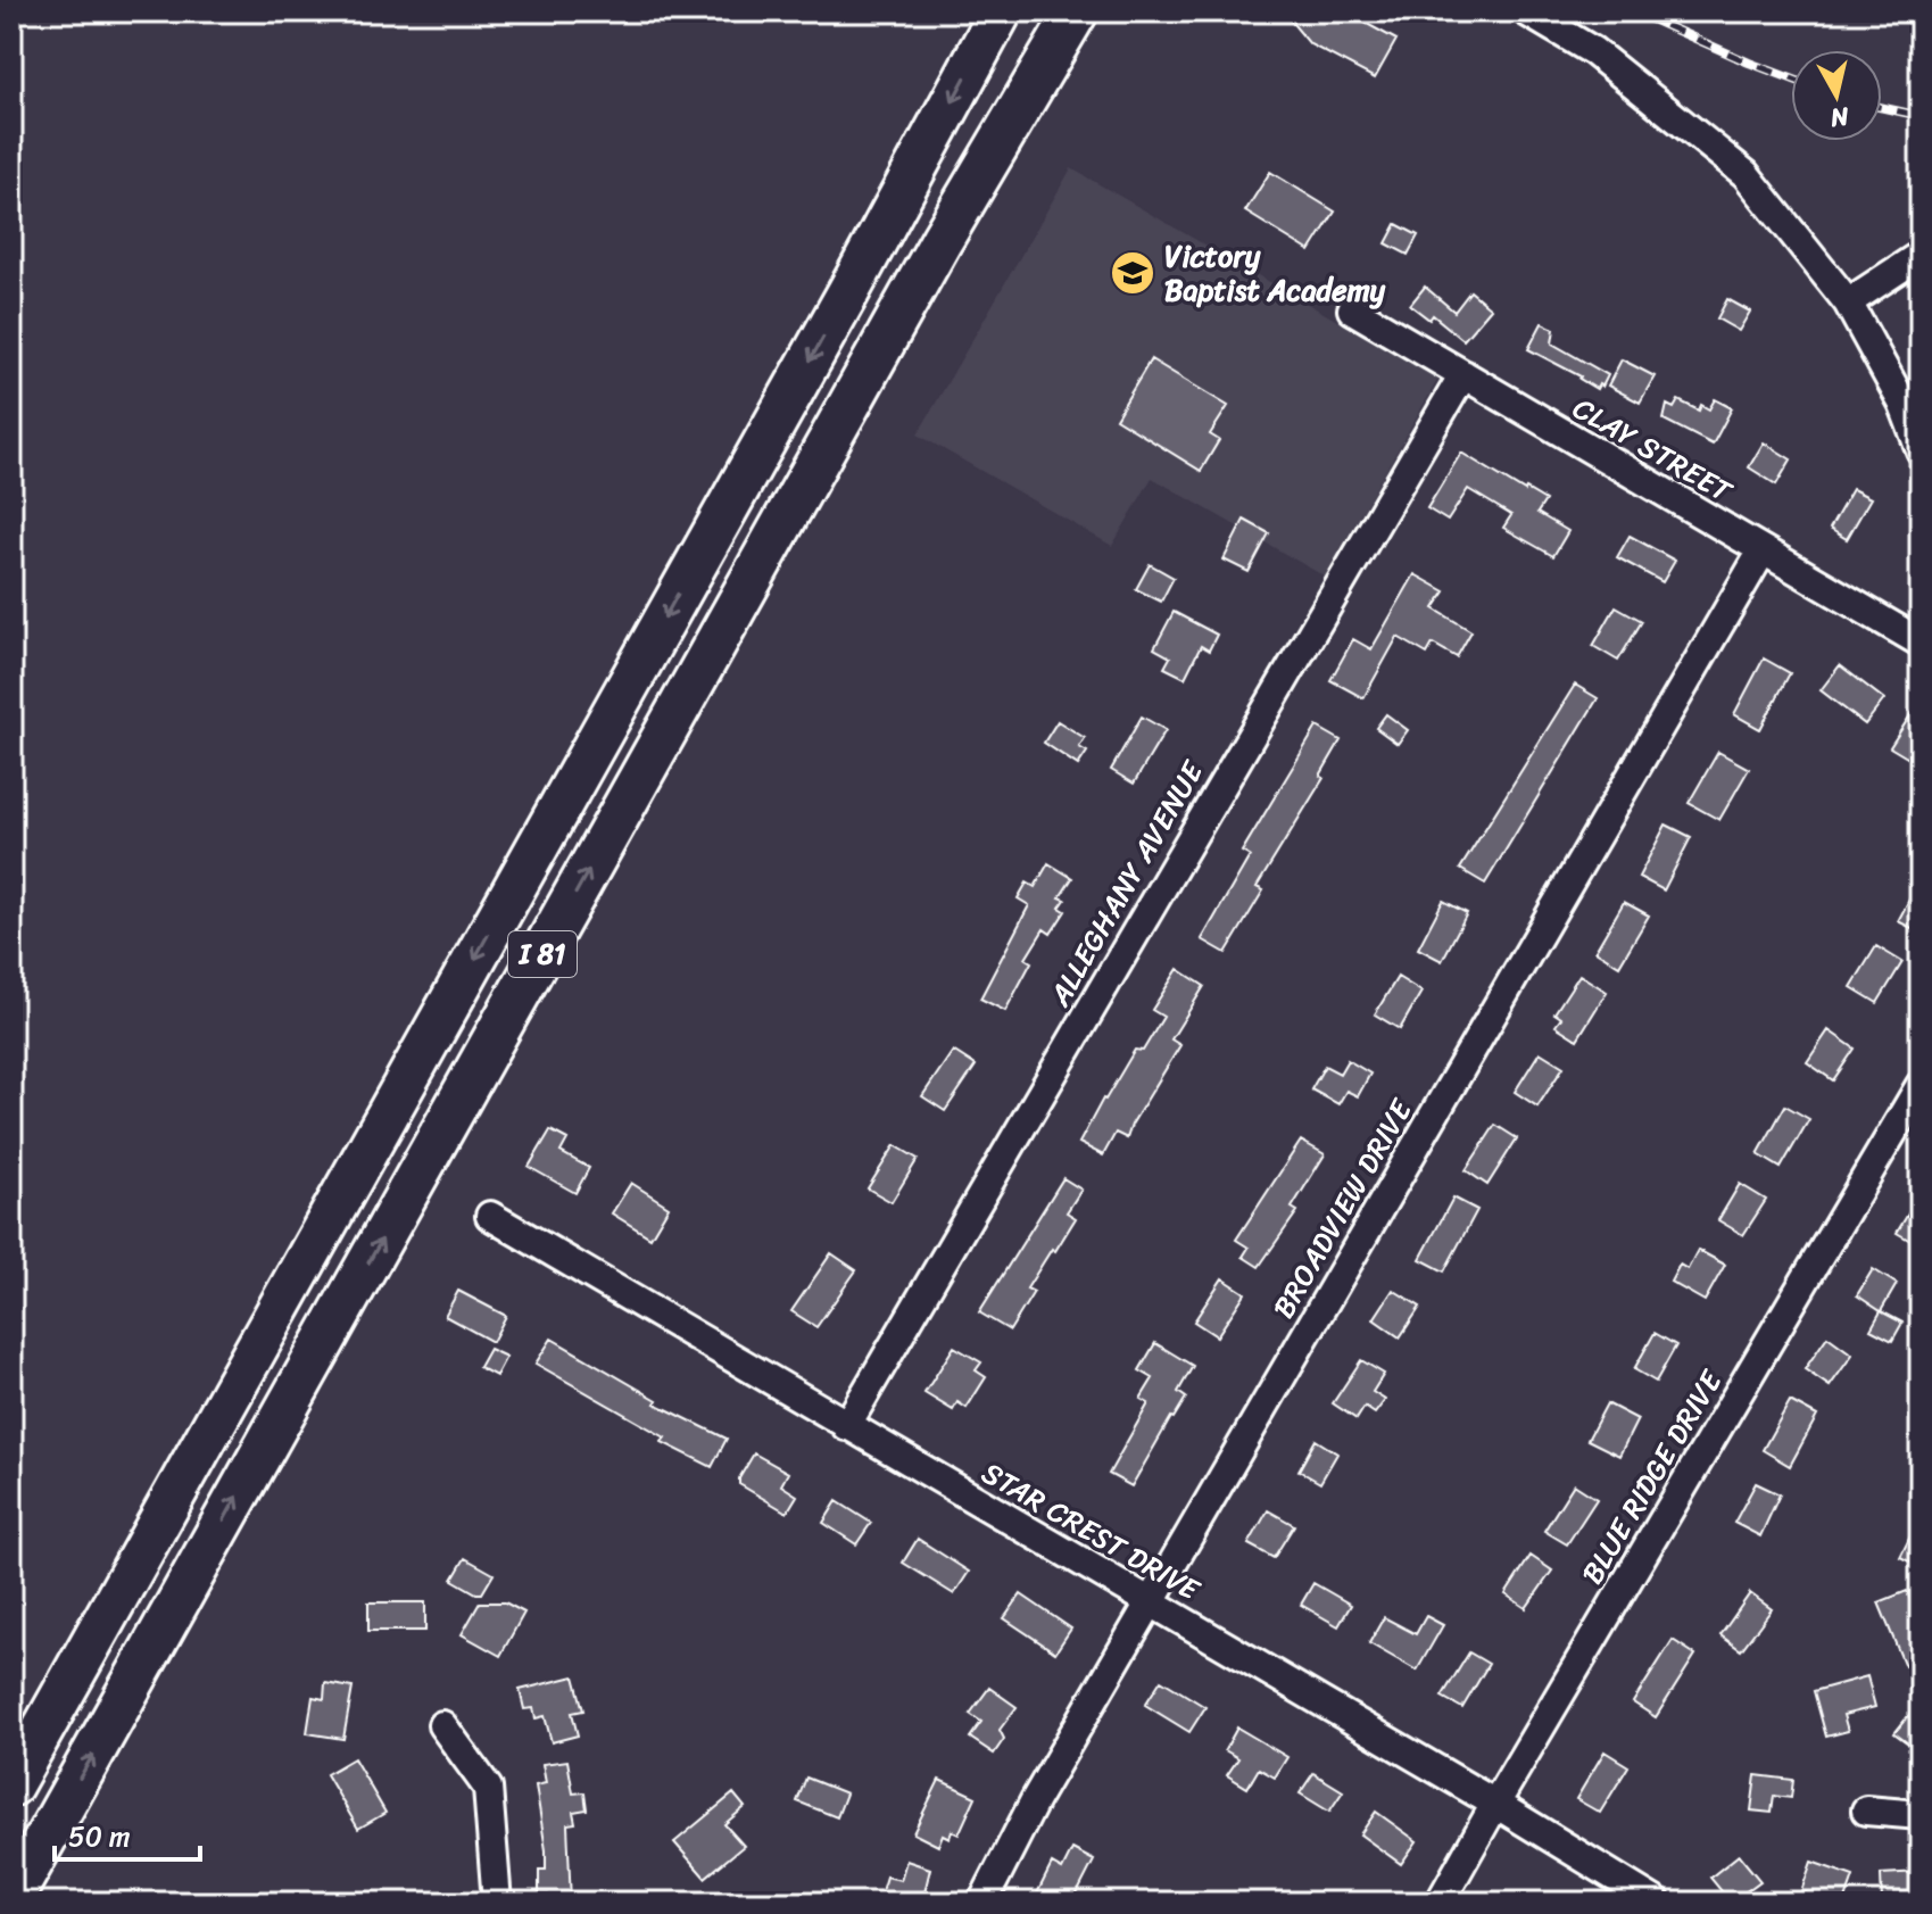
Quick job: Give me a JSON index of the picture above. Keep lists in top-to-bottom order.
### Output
{
  "streets": {
    "highway": ["I 81"],
    "street": [
      "CLAY STREET",
      "ALLEGHANY AVENUE",
      "BROADVIEW DRIVE",
      "BLUE RIDGE DRIVE",
      "STAR CREST DRIVE"
    ]
  },
  "crossings": [
    ["CLAY STREET", "ALLEGHANY AVENUE"],
    ["CLAY STREET", "BROADVIEW DRIVE"],
    ["ALLEGHANY AVENUE", "STAR CREST DRIVE"],
    ["BROADVIEW DRIVE", "STAR CREST DRIVE"],
    ["BLUE RIDGE DRIVE", "STAR CREST DRIVE"]
  ],
  "places": {
    "school or university": ["Victory Baptist Academy"]
  },
  "scale_bar": "50 m",
  "north": "bottom"
}
